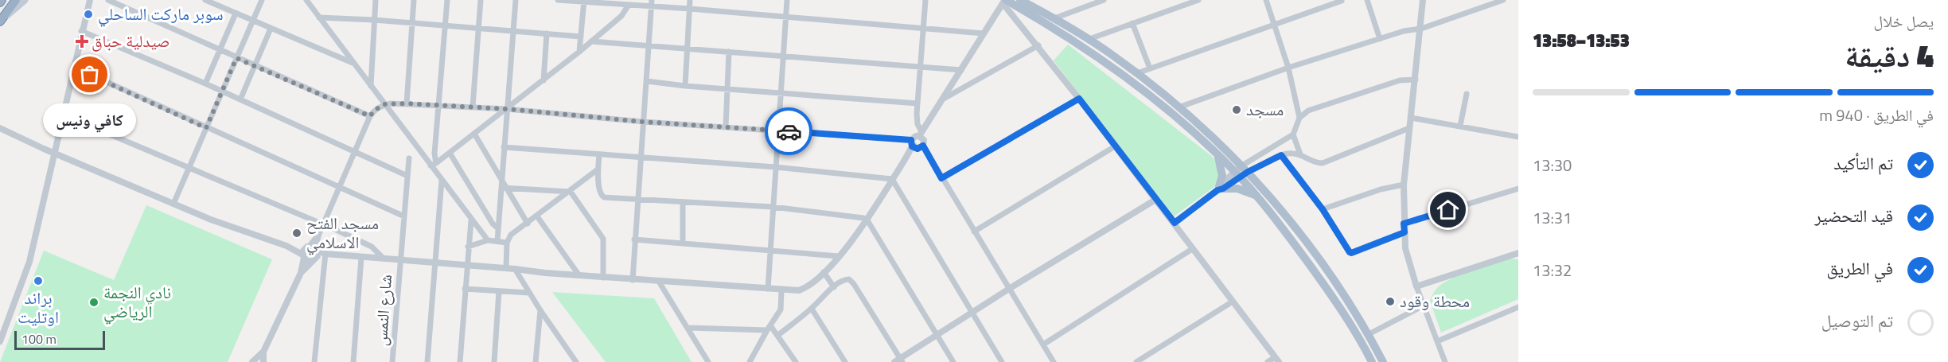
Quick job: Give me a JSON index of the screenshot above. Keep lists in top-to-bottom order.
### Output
{
  "streets": {
    "street": ["شارع النمس"]
  },
  "places": {
    "other": [
      "سوبر ماركت الساحلي",
      "كافي ونيس",
      "مسجد",
      "مسجد الفتح الاسلامي",
      "براند اوتليت",
      "محطة وقود",
      "نادي النجمة الرياضي"
    ],
    "health": ["صيدلية حباق"]
  },
  "scale_bar": "100 m",
  "page": {
    "heading": ["4 دقيقة", "يصل خلال", "13:53–13:58"],
    "bar": "في الطريق · 940 m",
    "bubble": "كافي ونيس",
    "list": [
      ["تم التأكيد", "13:30"],
      ["قيد التحضير", "13:31"],
      ["في الطريق", "13:32"],
      "تم التوصيل"
    ],
    "scale": "100 m"
  }
}
